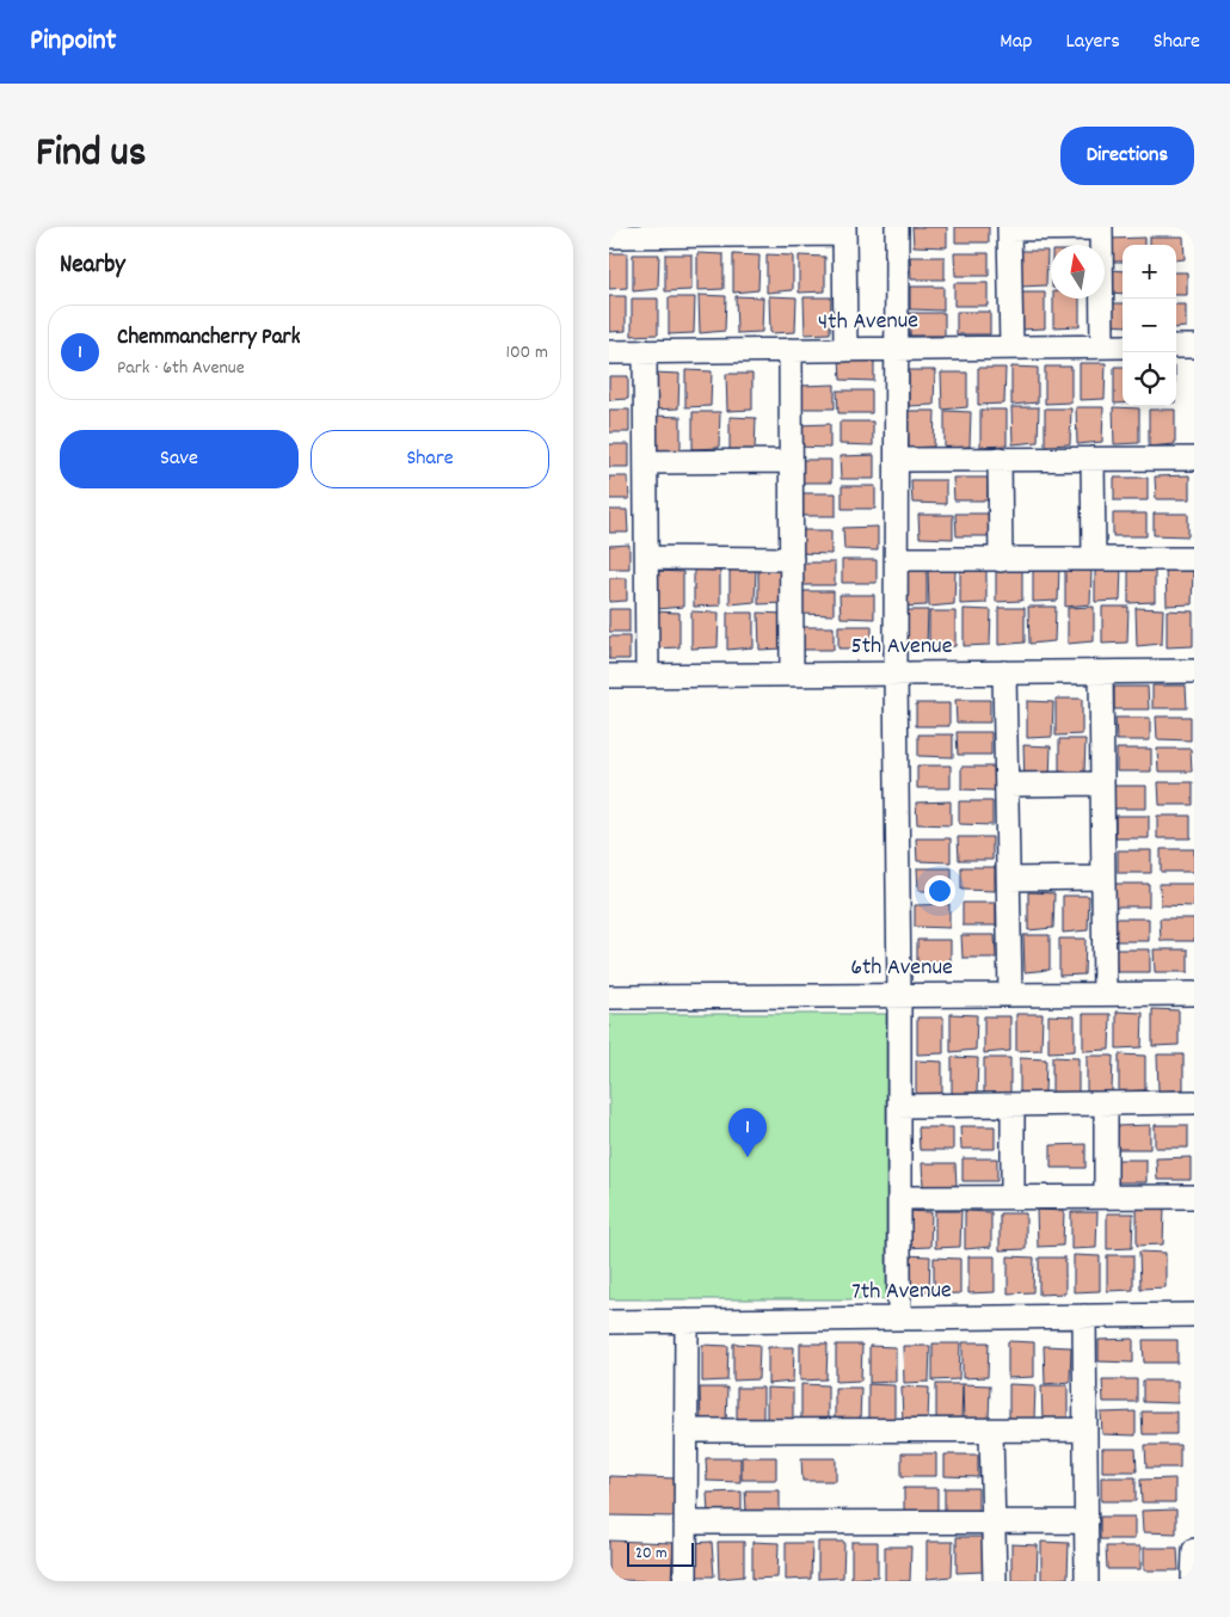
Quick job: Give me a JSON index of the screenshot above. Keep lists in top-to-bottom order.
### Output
{
  "streets": {
    "street": [
      "4th Avenue",
      "5th Avenue",
      "6th Avenue",
      "7th Avenue"
    ]
  },
  "scale_bar": "20 m",
  "north": "top",
  "page": {
    "header": "Pinpoint",
    "nav": ["Map", "Layers", "Share"],
    "title": "Find us",
    "buttons": [
      "Directions",
      ["Save", "Share"]
    ],
    "heading": "Nearby",
    "map_buttons": ["+", "−"],
    "list": [
      {
        "mark": "1",
        "name": "Chemmancherry Park",
        "note": "Park · 6th Avenue",
        "value": "100 m"
      }
    ],
    "pins": "1",
    "scale": "20 m"
  }
}
